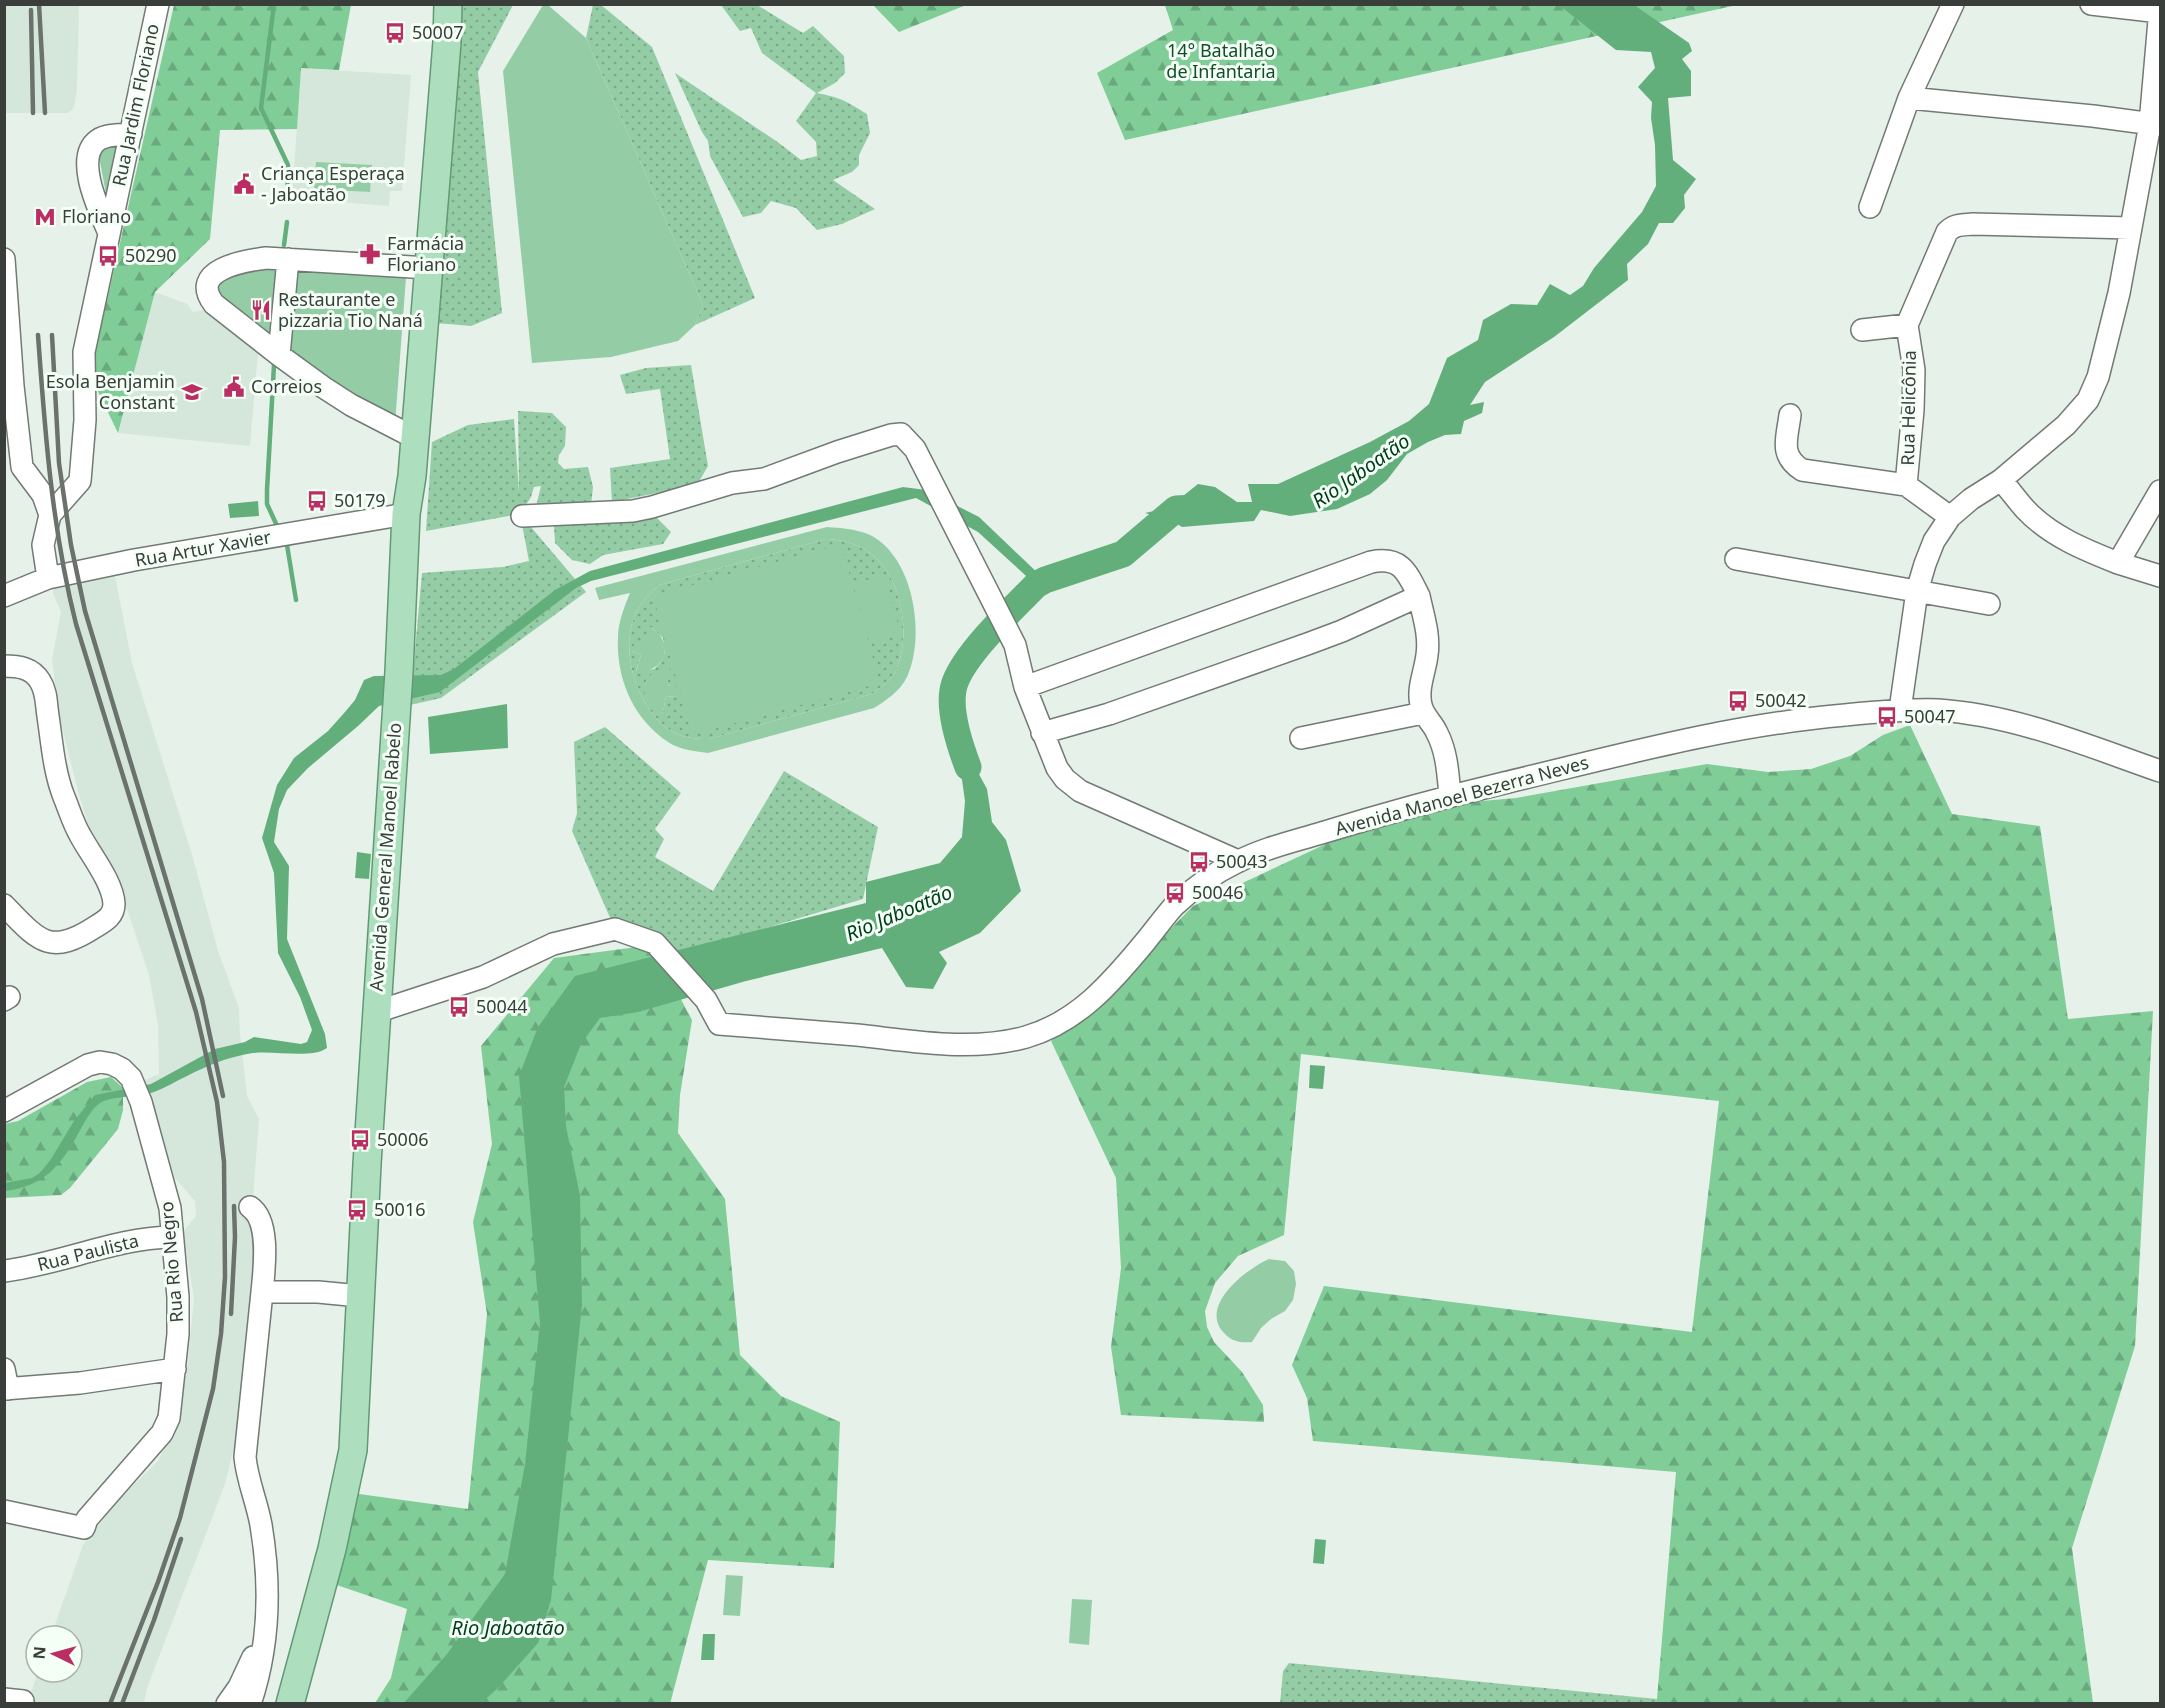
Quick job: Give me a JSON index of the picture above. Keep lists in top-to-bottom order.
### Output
{
  "streets": {
    "main road": ["Avenida General Manoel Rabelo"],
    "street": [
      "Rua Jardim Floriano",
      "Rua Helicônia",
      "Rua Artur Xavier",
      "Avenida Manoel Bezerra Neves",
      "Rua Paulista",
      "Rua Rio Negro"
    ]
  },
  "crossings": [
    ["Rua Artur Xavier", "Avenida General Manoel Rabelo"],
    ["Avenida Manoel Bezerra Neves", "Avenida General Manoel Rabelo"],
    ["Rua Paulista", "Rua Rio Negro"]
  ],
  "water": ["Rio Jaboatão"],
  "parks": ["14° Batalhão de Infantaria"],
  "places": {
    "bus stop": [
      "50007",
      "50290",
      "50179",
      "50042",
      "50047",
      "50043",
      "50046",
      "50044",
      "50006",
      "50016"
    ],
    "public building": ["Criança Esperaça - Jaboatão", "Correios"],
    "metro station": ["Floriano"],
    "pharmacy": ["Farmácia Floriano"],
    "restaurant": ["Restaurante e pizzaria Tio Naná"],
    "school or university": ["Esola Benjamin Constant"]
  },
  "north": "left"
}
